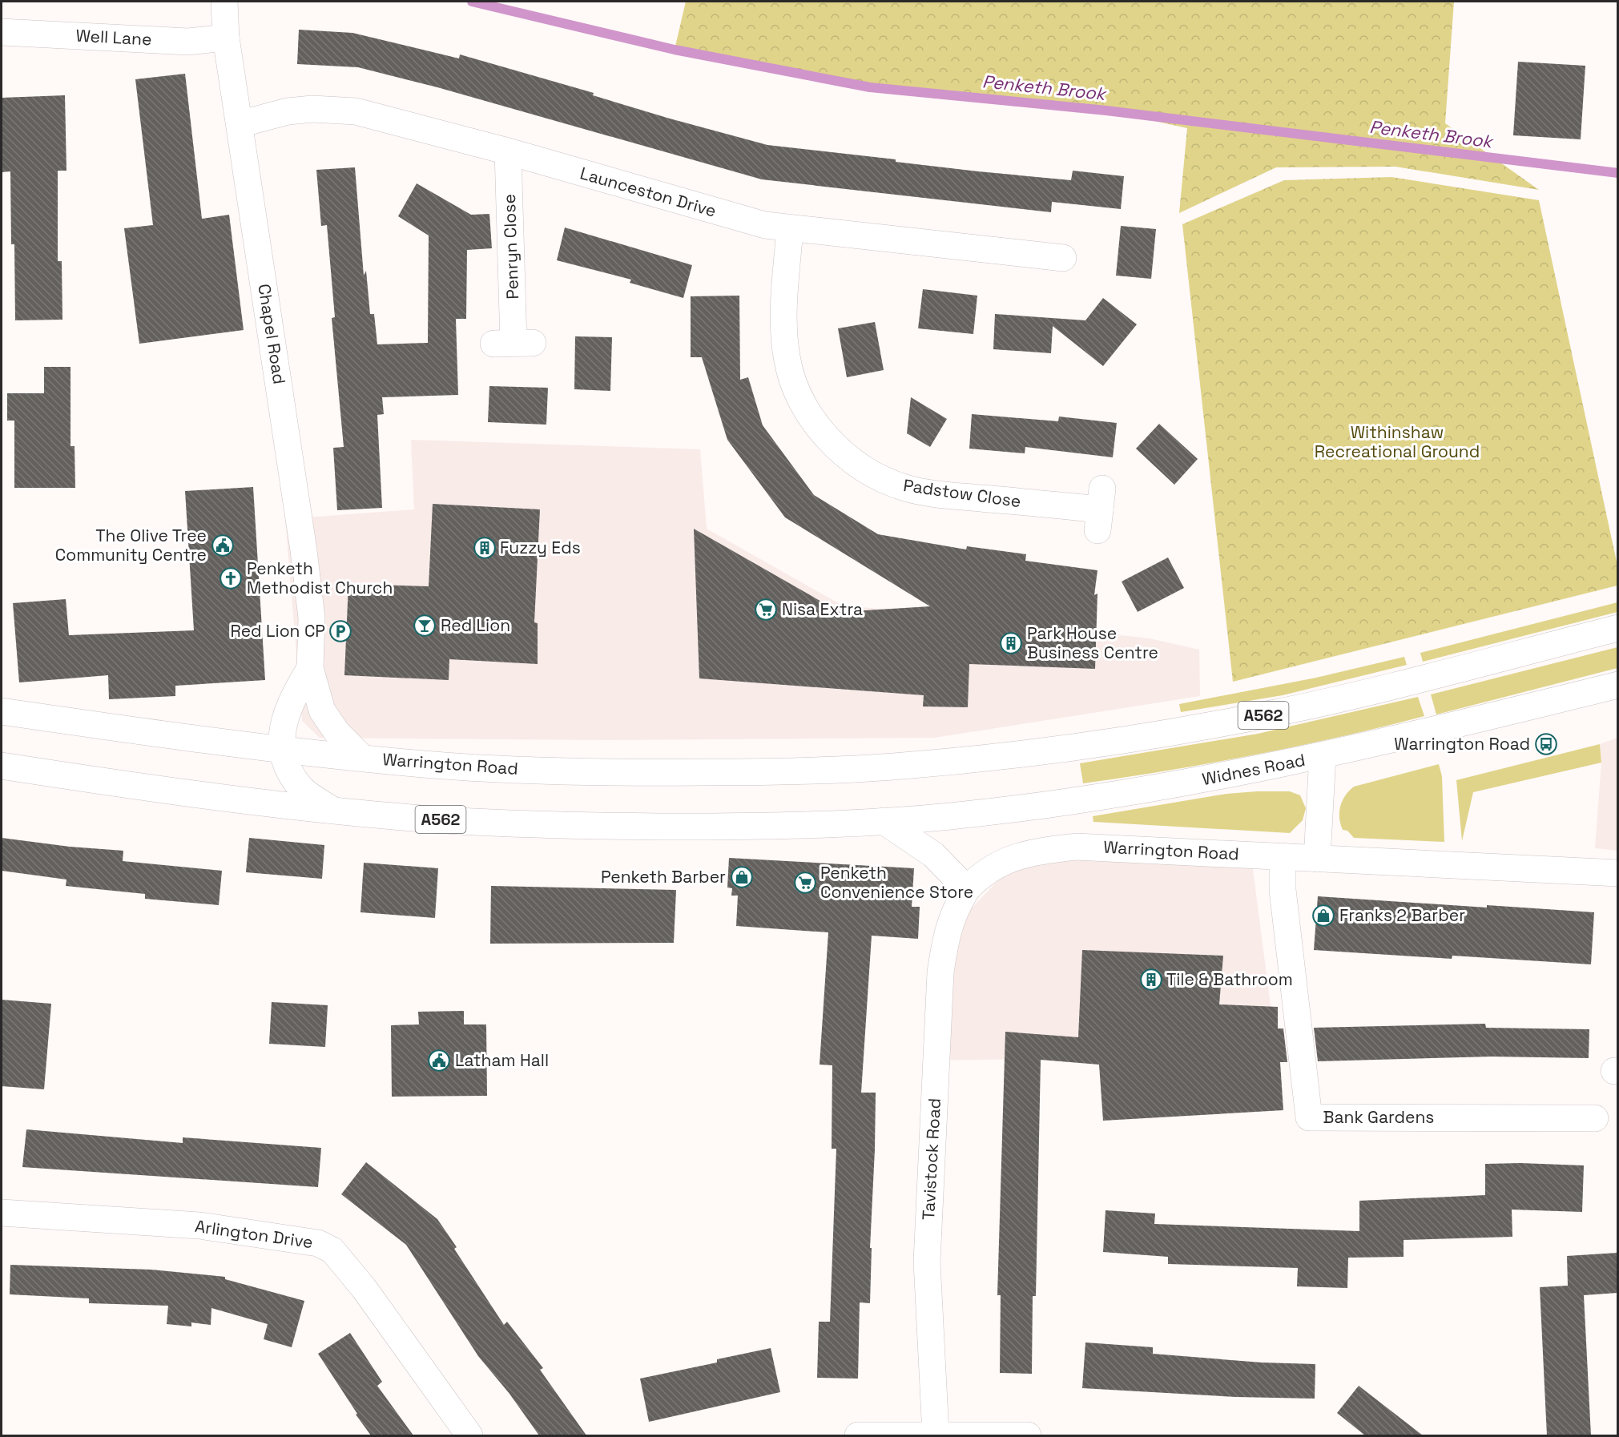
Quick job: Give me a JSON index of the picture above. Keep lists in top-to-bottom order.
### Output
{
  "streets": {
    "street": [
      "Well Lane",
      "Launceston Drive",
      "Penryn Close",
      "Chapel Road",
      "Padstow Close",
      "A562",
      "Warrington Road",
      "Widnes Road",
      "Bank Gardens",
      "Tavistock Road",
      "Arlington Drive"
    ]
  },
  "crossings": [
    ["Well Lane", "Chapel Road"],
    ["Launceston Drive", "Penryn Close"],
    ["Launceston Drive", "Chapel Road"],
    ["Launceston Drive", "Padstow Close"],
    ["Chapel Road", "Warrington Road"],
    ["A562", "Widnes Road"],
    ["Warrington Road", "Bank Gardens"],
    ["Warrington Road", "Tavistock Road"]
  ],
  "water": ["Penketh Brook"],
  "parks": ["Withinshaw Recreational Ground"],
  "places": {
    "public building": ["The Olive Tree Community Centre", "Latham Hall"],
    "building": ["Fuzzy Eds", "Park House Business Centre", "Tile & Bathroom"],
    "church": ["Penketh Methodist Church"],
    "supermarket": ["Nisa Extra", "Penketh Convenience Store"],
    "bar": ["Red Lion"],
    "parking": ["Red Lion CP"],
    "bus stop": ["Warrington Road"],
    "shop": ["Penketh Barber", "Franks 2 Barber"]
  }
}
